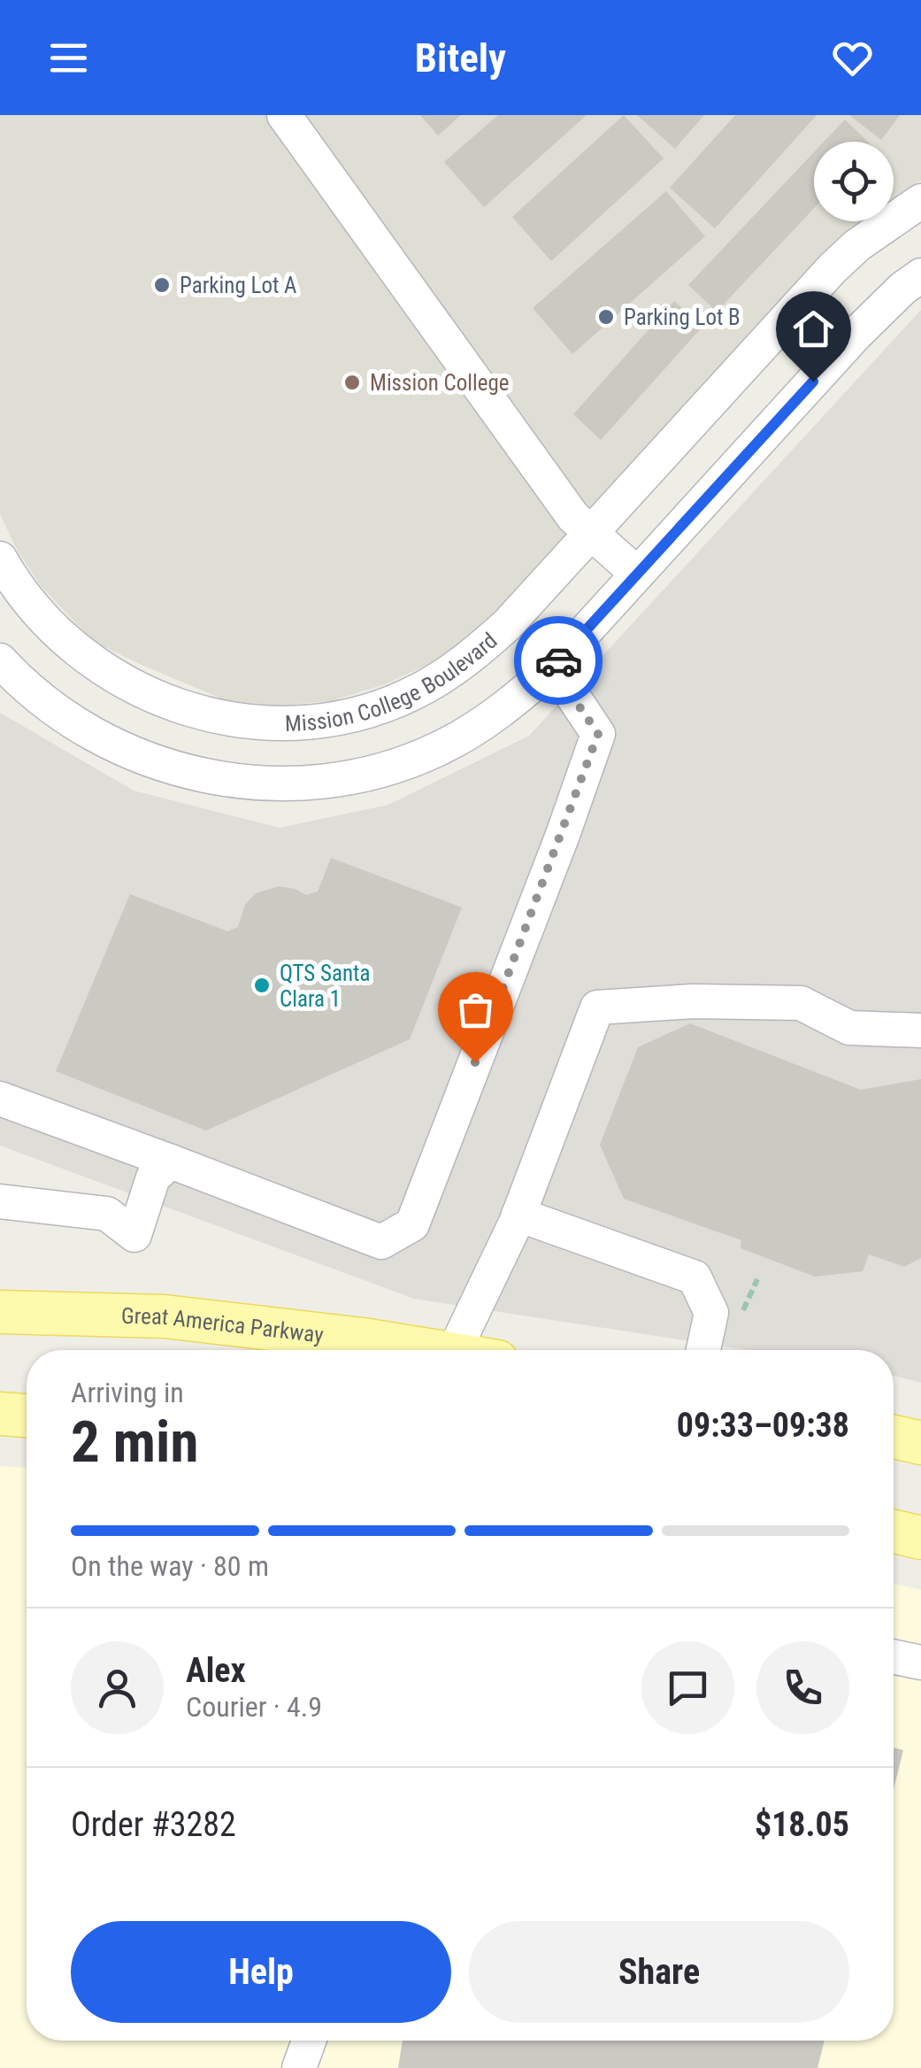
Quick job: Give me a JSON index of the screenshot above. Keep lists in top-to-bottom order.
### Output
{
  "streets": {
    "main road": ["Great America Parkway"],
    "street": ["Mission College Boulevard"]
  },
  "places": [
    "Parking Lot A",
    "Parking Lot B",
    "Mission College",
    "QTS Santa Clara 1"
  ],
  "page": {
    "header": "Bitely",
    "heading": ["2 min", "Arriving in", "09:33–09:38"],
    "panel": [
      "Alex",
      "Courier · 4.9",
      "Order #3282",
      "$18.05"
    ],
    "bar": "On the way · 80 m",
    "buttons": ["Help", "Share"]
  }
}
